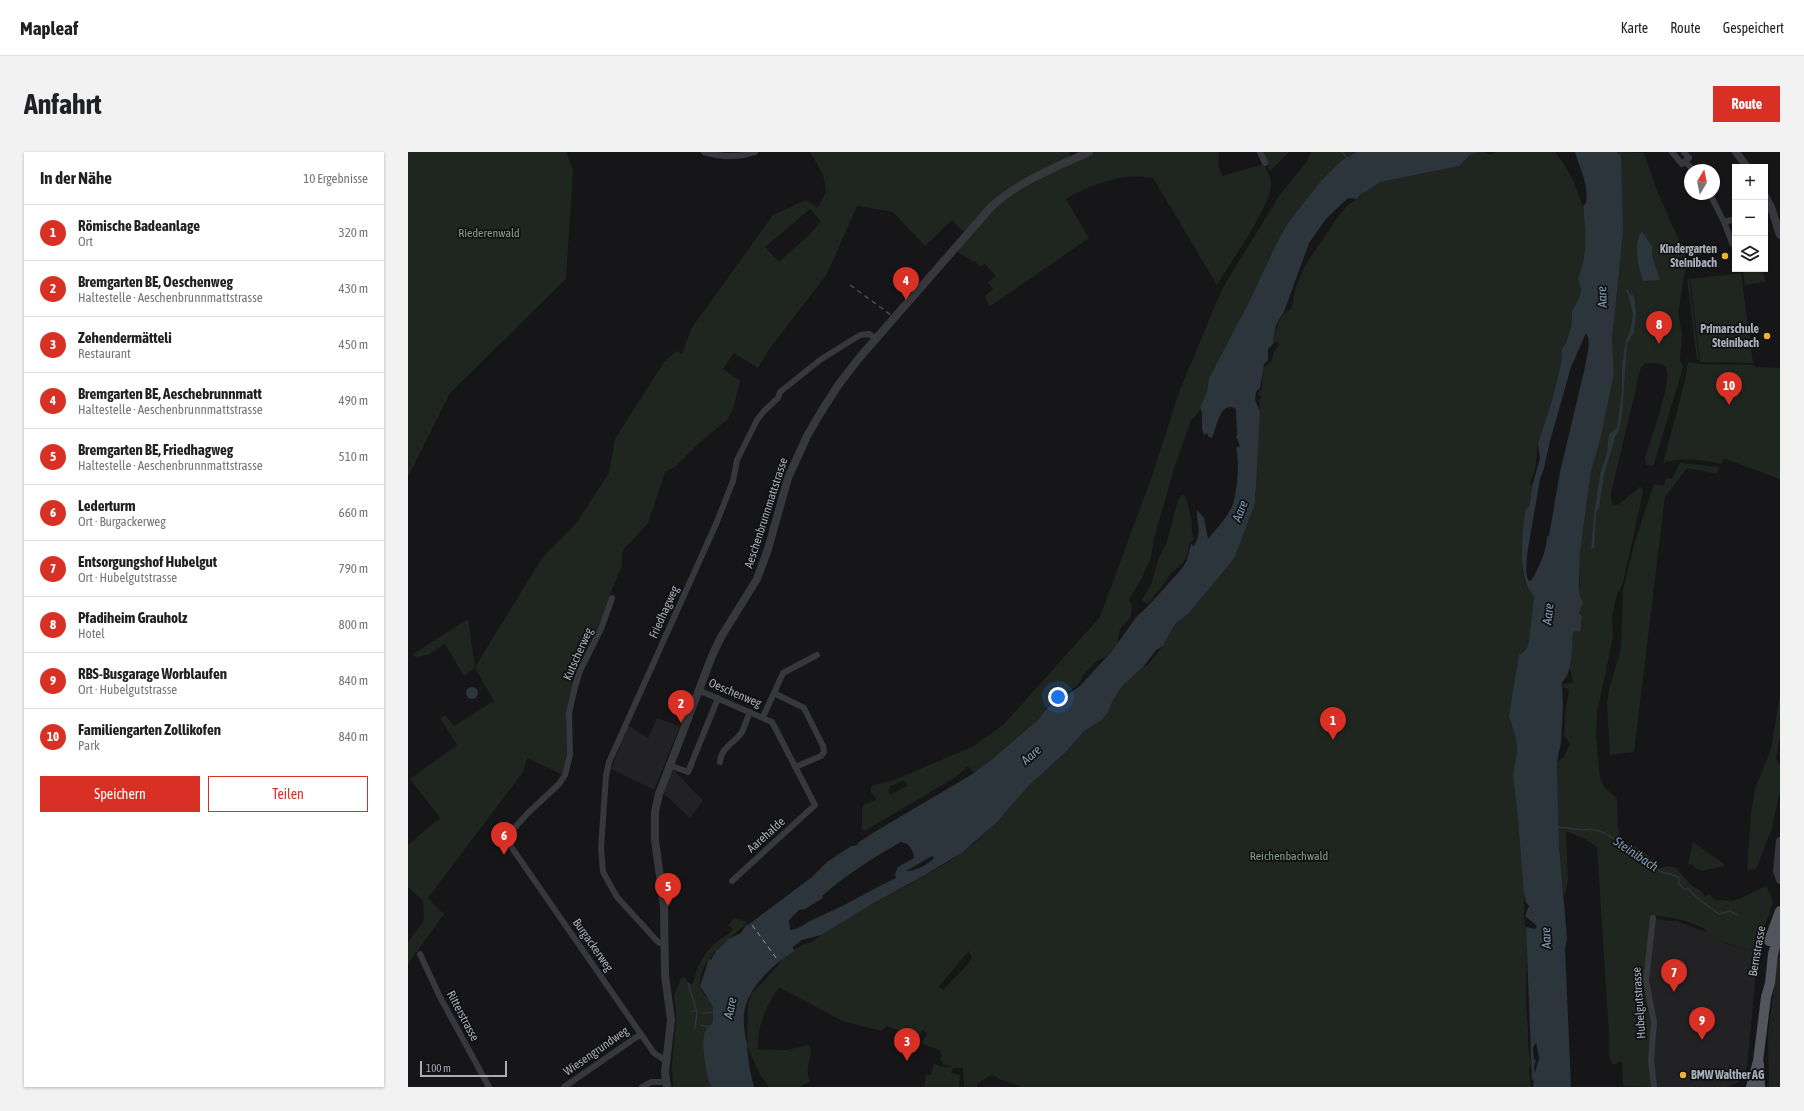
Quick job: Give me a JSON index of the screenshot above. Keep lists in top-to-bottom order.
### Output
{
  "streets": {
    "main road": ["Bernstrasse"],
    "street": [
      "Aeschenbrunnmattstrasse",
      "Friedhagweg",
      "Kutscherweg",
      "Oeschenweg",
      "Aarehalde",
      "Burgackerweg",
      "Hubelgutstrasse",
      "Ritterstrasse",
      "Wiesengrundweg"
    ]
  },
  "crossings": [
    ["Aeschenbrunnmattstrasse", "Friedhagweg"],
    ["Aeschenbrunnmattstrasse", "Oeschenweg"],
    ["Aeschenbrunnmattstrasse", "Burgackerweg"],
    ["Kutscherweg", "Burgackerweg"],
    ["Oeschenweg", "Aarehalde"],
    ["Burgackerweg", "Wiesengrundweg"]
  ],
  "water": ["Aare", "Steinibach"],
  "parks": ["Riederenwald", "Reichenbachwald"],
  "places": ["Kindergarten Steinibach", "Primarschule Steinibach", "BMW Walther AG"],
  "scale_bar": "100 m",
  "north": "top",
  "page": {
    "header": "Mapleaf",
    "nav": ["Karte", "Route", "Gespeichert"],
    "buttons": [
      "Route",
      ["Speichern", "Teilen"]
    ],
    "title": "Anfahrt",
    "heading": ["In der Nähe", "10 Ergebnisse"],
    "map_buttons": ["+", "−"],
    "list": [
      {
        "mark": "1",
        "name": "Römische Badeanlage",
        "note": "Ort",
        "value": "320 m"
      },
      {
        "mark": "2",
        "name": "Bremgarten BE, Oeschenweg",
        "note": "Haltestelle · Aeschenbrunnmattstrasse",
        "value": "430 m"
      },
      {
        "mark": "3",
        "name": "Zehendermätteli",
        "note": "Restaurant",
        "value": "450 m"
      },
      {
        "mark": "4",
        "name": "Bremgarten BE, Aeschebrunnmatt",
        "note": "Haltestelle · Aeschenbrunnmattstrasse",
        "value": "490 m"
      },
      {
        "mark": "5",
        "name": "Bremgarten BE, Friedhagweg",
        "note": "Haltestelle · Aeschenbrunnmattstrasse",
        "value": "510 m"
      },
      {
        "mark": "6",
        "name": "Lederturm",
        "note": "Ort · Burgackerweg",
        "value": "660 m"
      },
      {
        "mark": "7",
        "name": "Entsorgungshof Hubelgut",
        "note": "Ort · Hubelgutstrasse",
        "value": "790 m"
      },
      {
        "mark": "8",
        "name": "Pfadiheim Grauholz",
        "note": "Hotel",
        "value": "800 m"
      },
      {
        "mark": "9",
        "name": "RBS-Busgarage Worblaufen",
        "note": "Ort · Hubelgutstrasse",
        "value": "840 m"
      },
      {
        "mark": "10",
        "name": "Familiengarten Zollikofen",
        "note": "Park",
        "value": "840 m"
      }
    ],
    "pins": [
      "4",
      "8",
      "10",
      "2",
      "1",
      "6",
      "5",
      "7",
      "9",
      "3"
    ],
    "scale": "100 m"
  }
}
